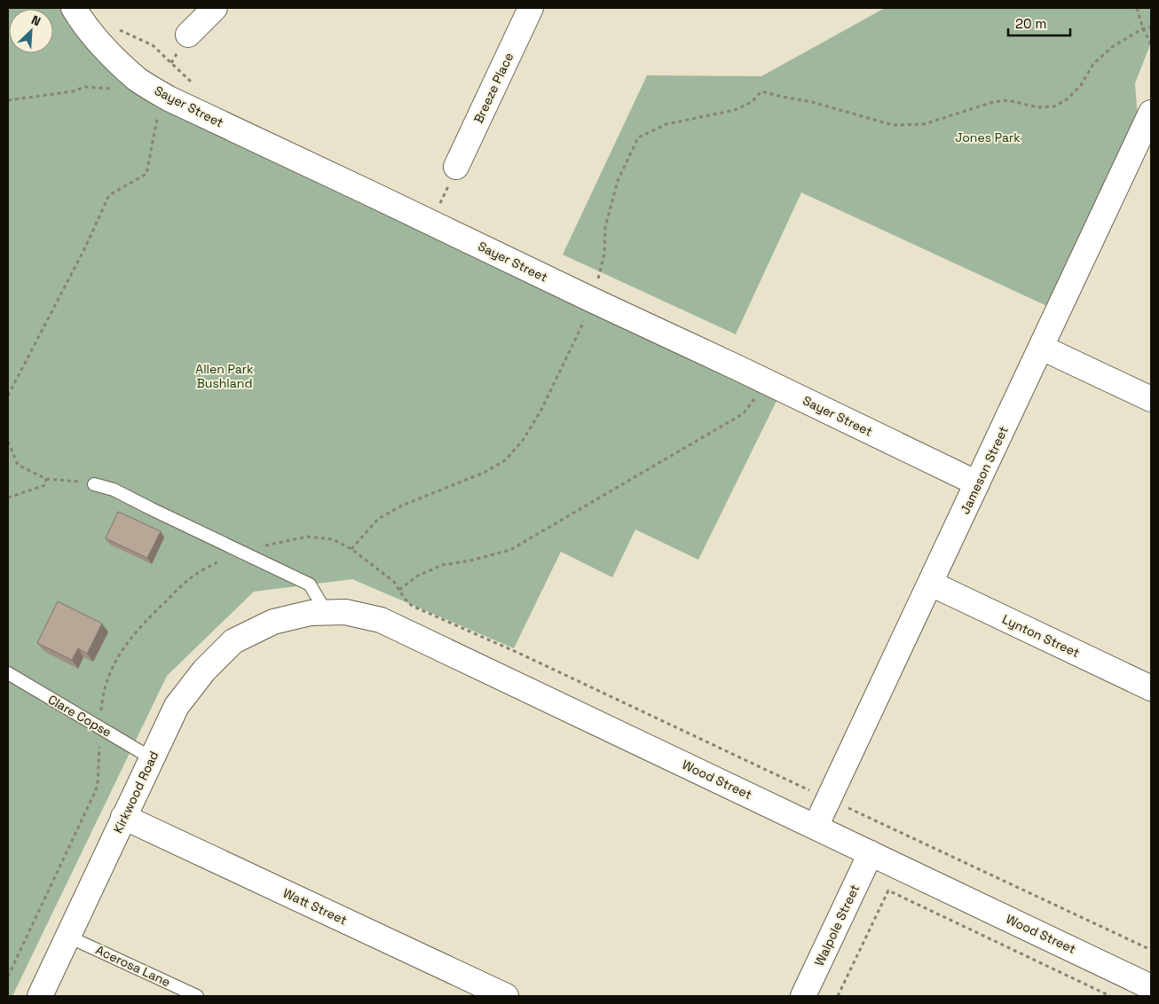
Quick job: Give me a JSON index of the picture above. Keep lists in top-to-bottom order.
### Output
{
  "streets": {
    "street": [
      "Breeze Place",
      "Sayer Street",
      "Jameson Street",
      "Lynton Street",
      "Wood Street",
      "Kirkwood Road",
      "Watt Street",
      "Walpole Street"
    ],
    "lane": ["Clare Copse", "Acerosa Lane"]
  },
  "crossings": [
    ["Sayer Street", "Jameson Street"],
    ["Jameson Street", "Lynton Street"],
    ["Jameson Street", "Wood Street"],
    ["Clare Copse", "Kirkwood Road"],
    ["Wood Street", "Kirkwood Road"],
    ["Wood Street", "Walpole Street"],
    ["Kirkwood Road", "Watt Street"],
    ["Kirkwood Road", "Acerosa Lane"]
  ],
  "parks": ["Jones Park", "Allen Park Bushland"],
  "scale_bar": "20 m",
  "north": "top right"
}
